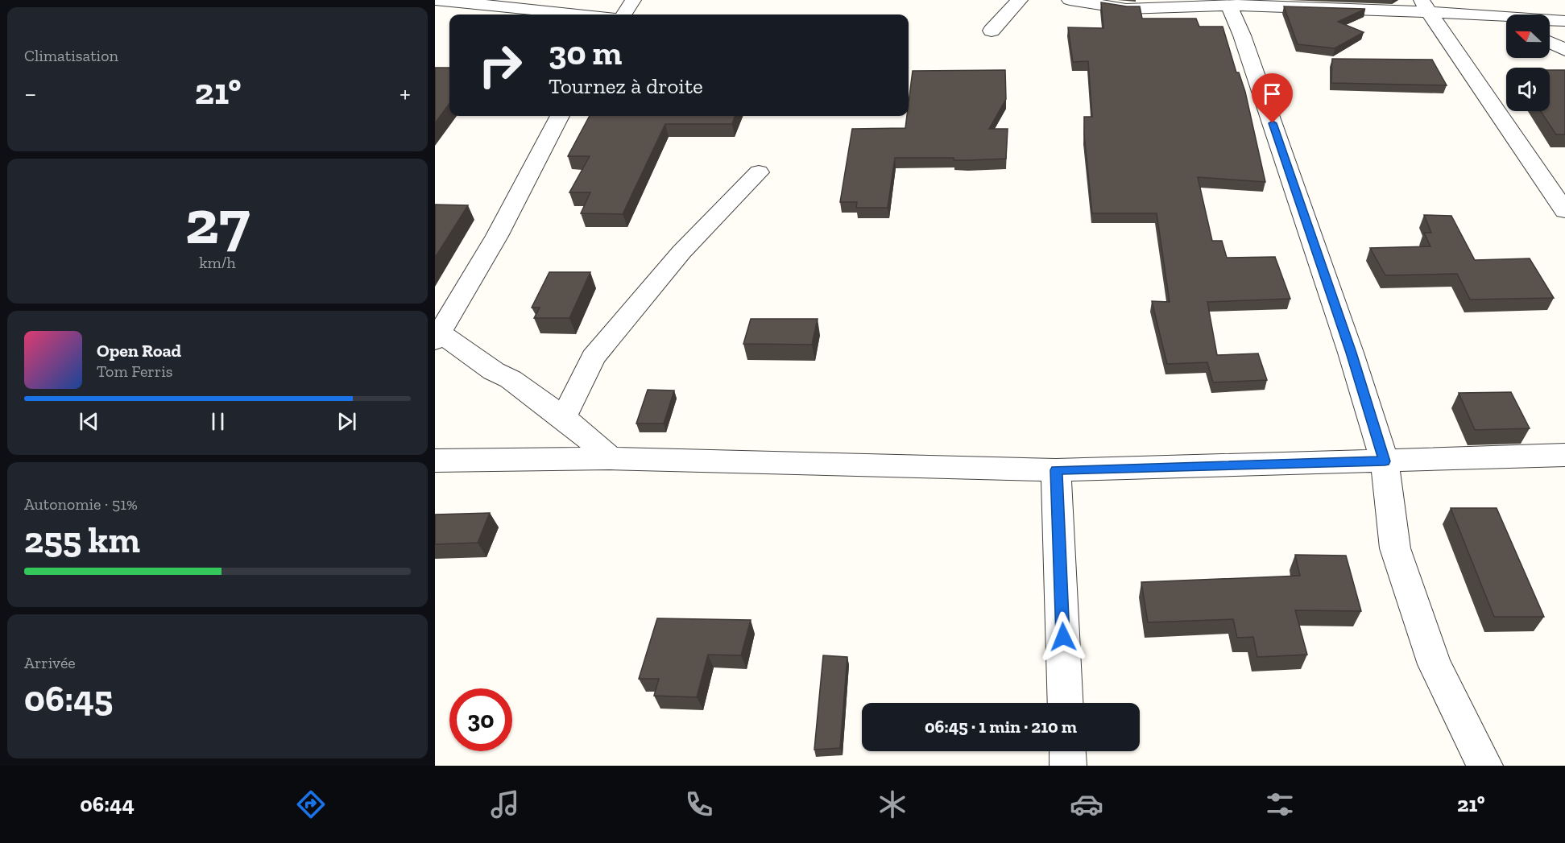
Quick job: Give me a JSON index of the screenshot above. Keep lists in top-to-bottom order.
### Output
{
  "north": "left",
  "page": {
    "tile": [
      "Climatisation",
      ["27", "km/h"],
      ["Autonomie · 51%", "255 km"],
      ["Arrivée", "06:45"]
    ],
    "turn": ["30 m", "Tournez à droite"],
    "heat": ["−", "21°", "+"],
    "song": ["Open Road", "Tom Ferris"],
    "limit": "30",
    "trip": "06:45 · 1 min · 210 m",
    "tabs": ["06:44", "21°"]
  }
}
